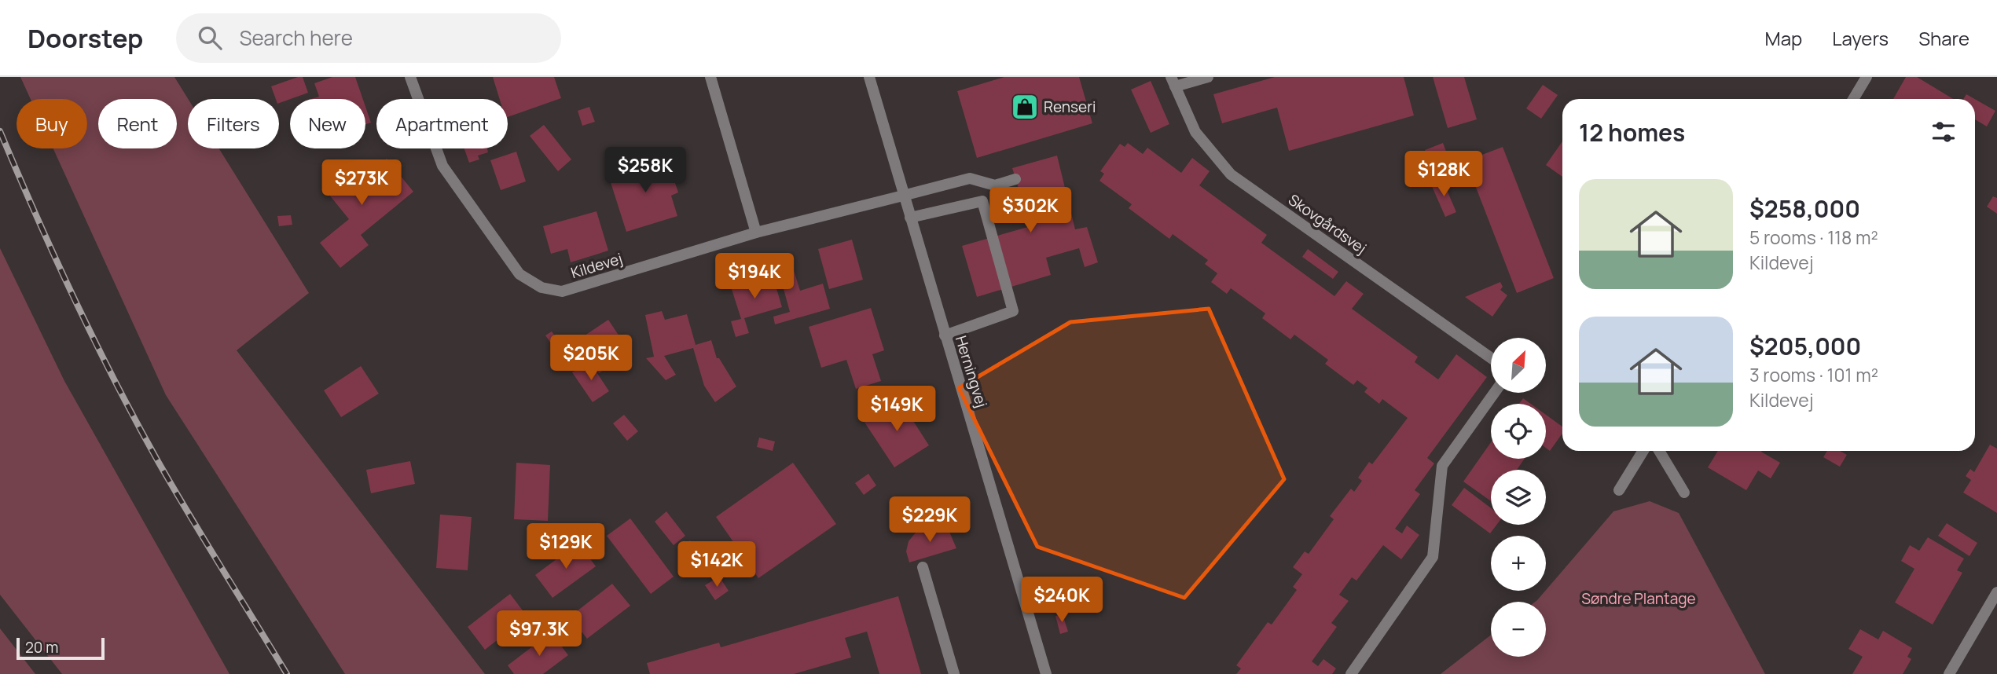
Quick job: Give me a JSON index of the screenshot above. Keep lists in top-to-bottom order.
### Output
{
  "streets": {
    "street": ["Skovgårdsvej", "Kildevej", "Herningvej"]
  },
  "crossings": [
    ["Kildevej", "Herningvej"]
  ],
  "parks": ["Søndre Plantage"],
  "places": {
    "shop": ["Renseri"]
  },
  "scale_bar": "20 m",
  "north": "top right",
  "page": {
    "header": "Doorstep",
    "search": "Search here",
    "nav": ["Map", "Layers", "Share"],
    "chip": [
      "Buy",
      "Rent",
      "Filters",
      "New",
      "Apartment"
    ],
    "heading": "12 homes",
    "price": [
      "$258K",
      "$128K",
      "$273K",
      "$302K",
      "$194K",
      "$205K",
      "$149K",
      "$229K",
      "$129K",
      "$142K",
      "$240K",
      "$97.3K"
    ],
    "list": [
      {
        "name": "$258,000",
        "note": "5 rooms · 118 m² · Kildevej"
      },
      {
        "name": "$205,000",
        "note": "3 rooms · 101 m² · Kildevej"
      }
    ],
    "map_buttons": ["+", "−"],
    "scale": "20 m"
  }
}
